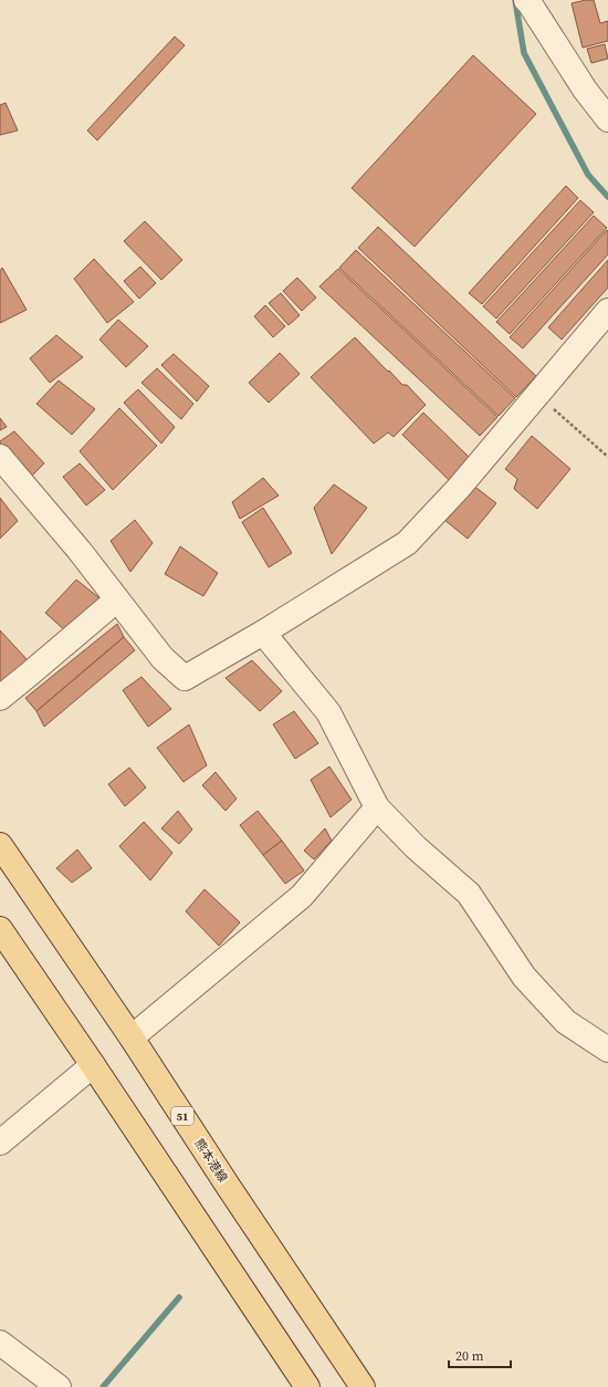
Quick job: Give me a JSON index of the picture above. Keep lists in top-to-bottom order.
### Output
{
  "streets": {
    "main road": ["51", "熊本港線"]
  },
  "scale_bar": "20 m"
}
